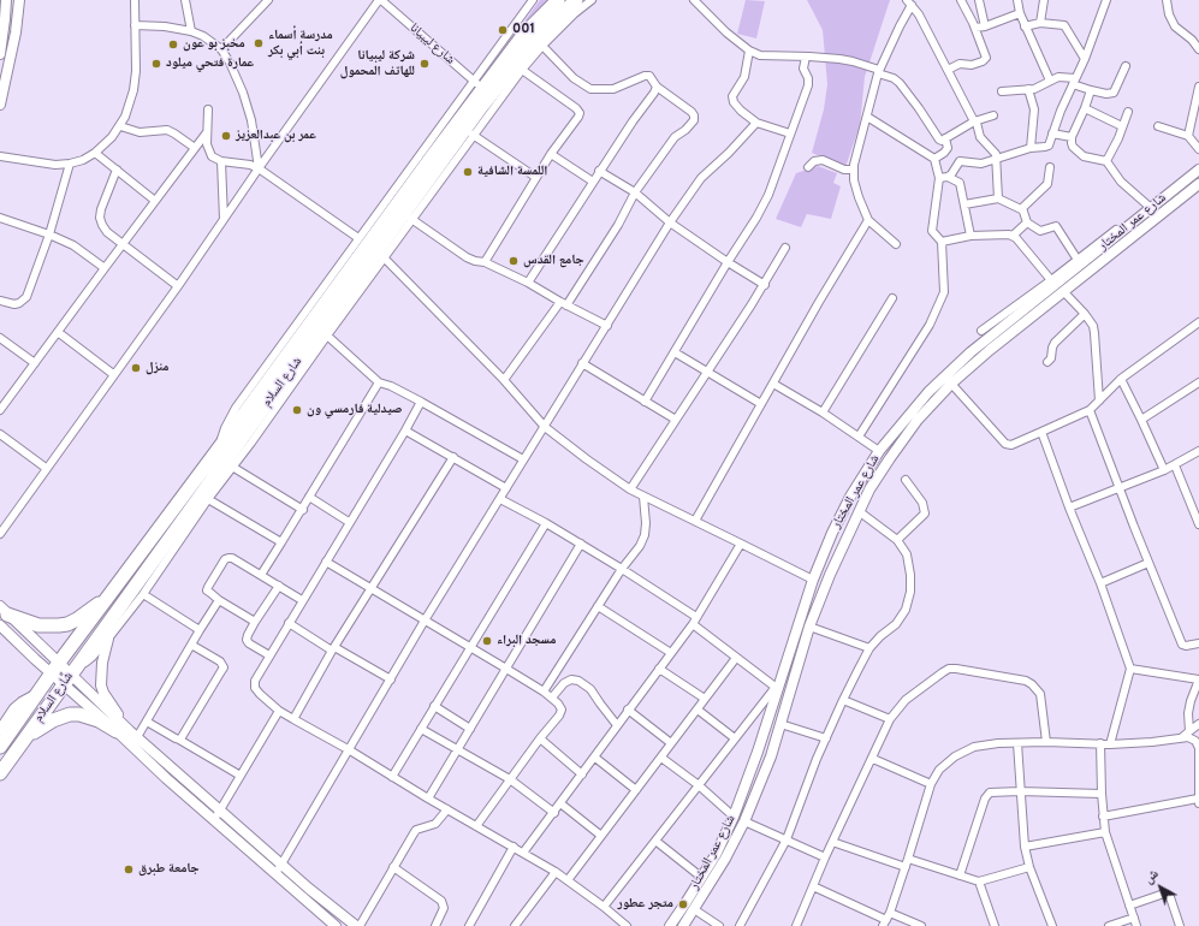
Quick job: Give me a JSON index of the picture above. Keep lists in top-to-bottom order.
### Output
{
  "streets": {
    "highway": ["شارع السلام"],
    "street": ["شارع ليبيانا", "شارع عمر المختار"]
  },
  "crossings": [
    ["شارع ليبيانا", "شارع السلام"]
  ],
  "places": [
    "001",
    "مدرسة أسماء بنت أبي بكر",
    "مخبز بو عون",
    "عمارة فتحي ميلود",
    "شركة ليبيانا للهاتف المحمول",
    "عمر بن عبدالعزيز",
    "اللمسة الشافية",
    "جامع القدس",
    "منزل",
    "صيدلية فارمسي ون",
    "مسجد البراء",
    "جامعة طبرق",
    "متجر عطور"
  ],
  "north": "top left"
}
